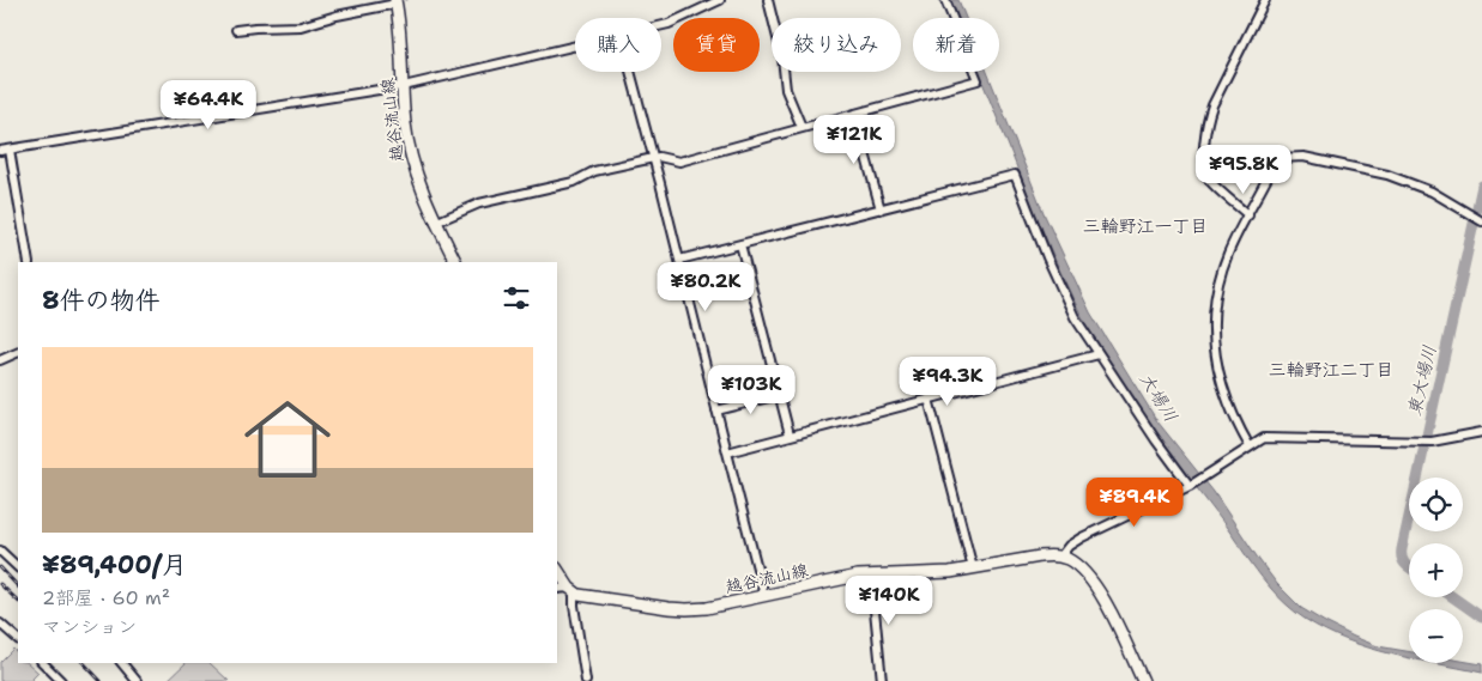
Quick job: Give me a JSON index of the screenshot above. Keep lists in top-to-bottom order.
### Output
{
  "streets": {
    "main road": ["越谷流山線"]
  },
  "districts": ["三輪野江一丁目", "三輪野江二丁目"],
  "water": ["東大場川", "大場川"],
  "page": {
    "chip": [
      "購入",
      "賃貸",
      "絞り込み",
      "新着"
    ],
    "price": [
      "¥64.4K",
      "¥121K",
      "¥95.8K",
      "¥80.2K",
      "¥94.3K",
      "¥103K",
      "¥89.4K",
      "¥140K"
    ],
    "heading": "8件の物件",
    "list": [
      {
        "name": "¥89,400/月",
        "note": "2部屋 · 60 m² · マンション"
      }
    ],
    "map_buttons": ["+", "−"]
  }
}
